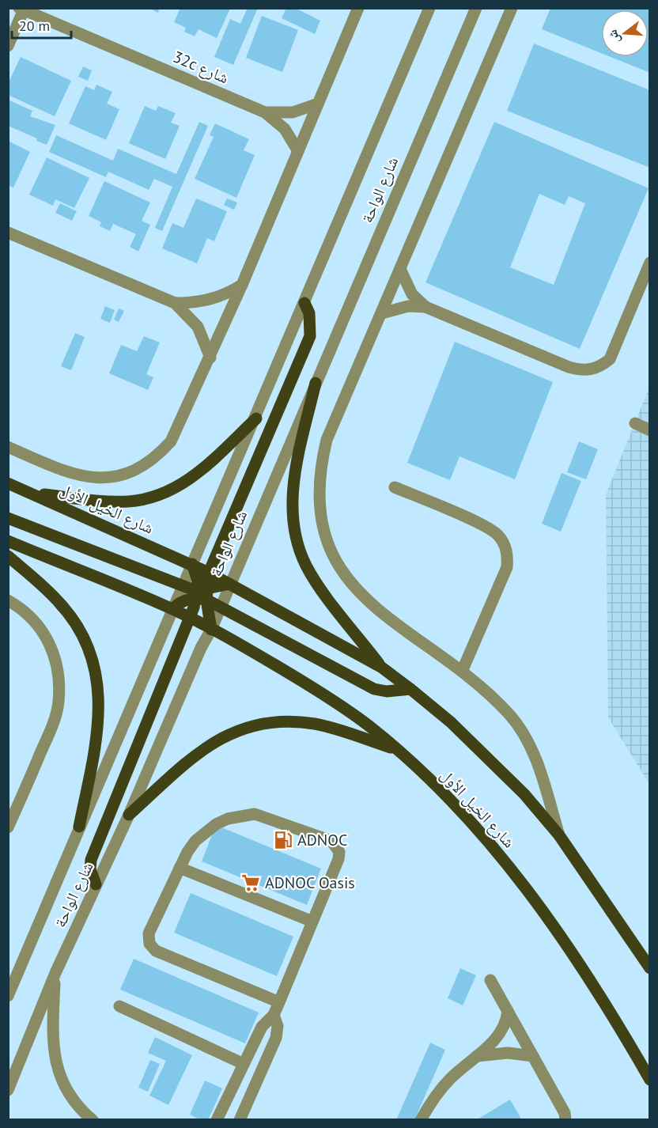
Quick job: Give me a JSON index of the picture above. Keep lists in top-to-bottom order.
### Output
{
  "streets": {
    "main road": ["شارع الخيل الأول"],
    "street": ["32c شارع", "شارع الواحة"]
  },
  "crossings": [
    ["شارع الواحة", "شارع الخيل الأول"]
  ],
  "places": {
    "fuel station": ["ADNOC"],
    "supermarket": ["ADNOC Oasis"]
  },
  "scale_bar": "20 m",
  "north": "left"
}
